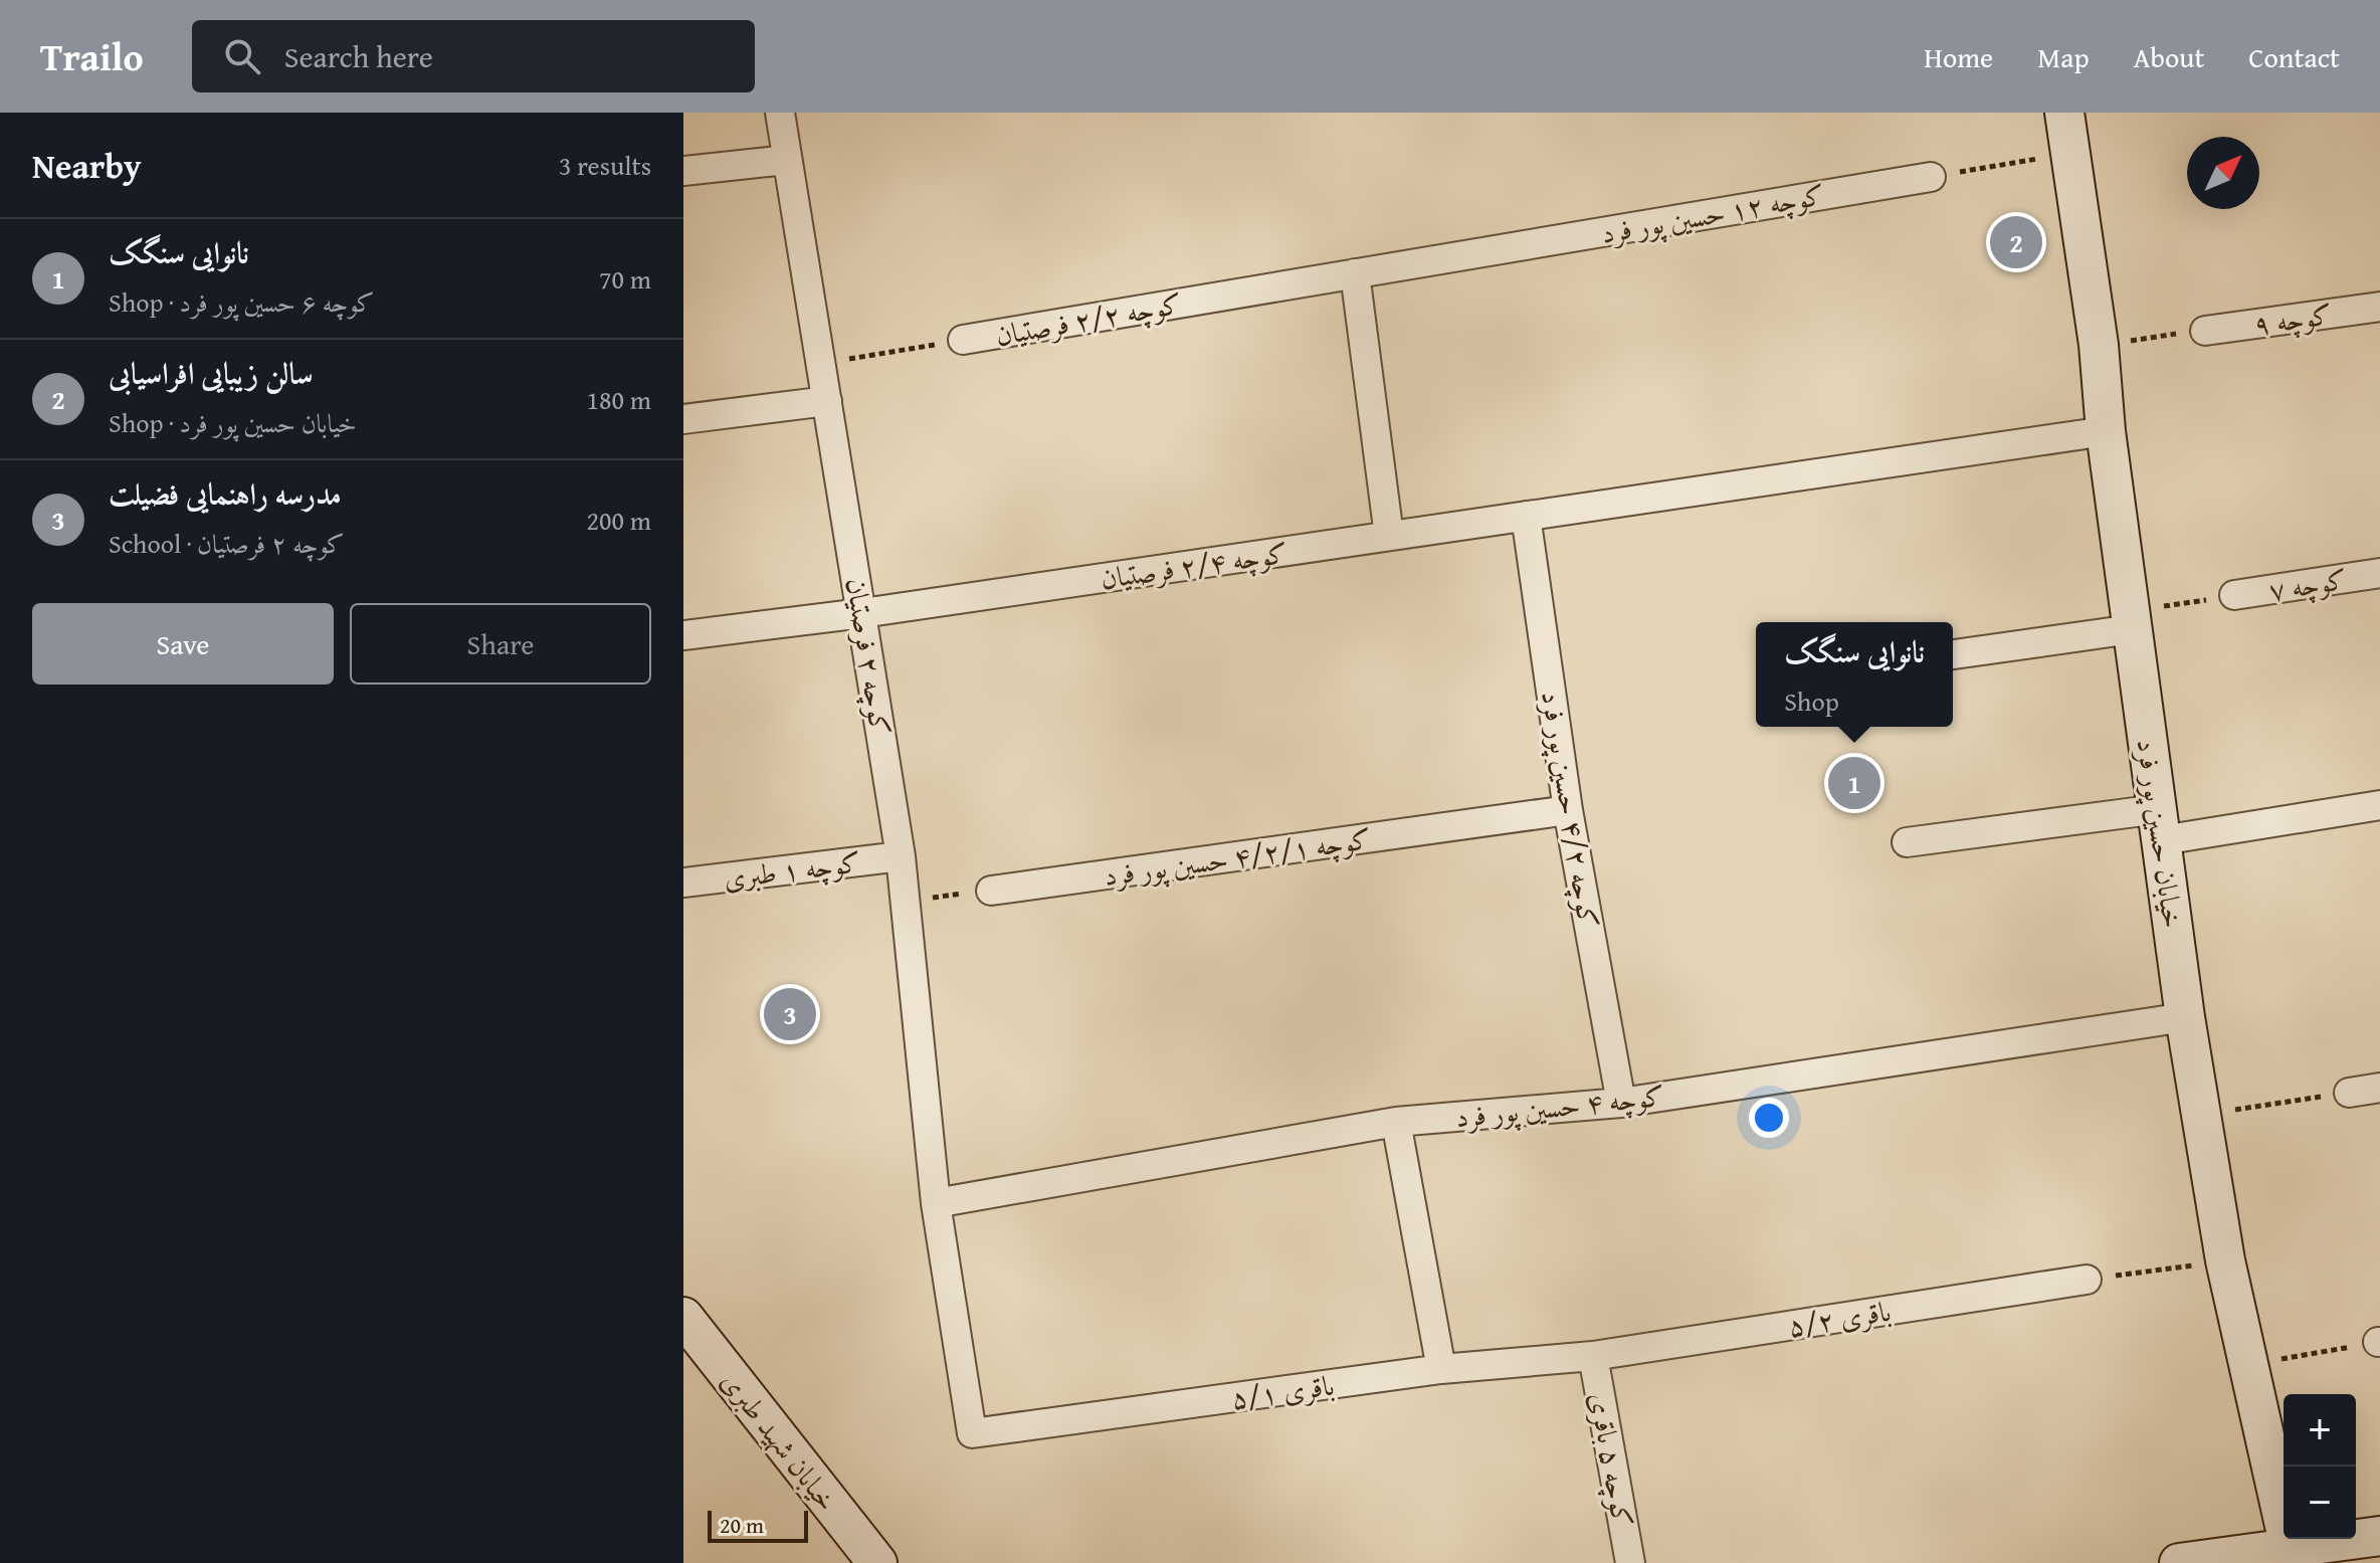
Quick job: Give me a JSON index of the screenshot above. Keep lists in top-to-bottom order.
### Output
{
  "streets": {
    "street": [
      "کوچه ۱۲ حسین پور فرد",
      "کوچه ۲/۲ فرصتیان",
      "کوچه ۹",
      "کوچه ۲/۴ فرصتیان",
      "کوچه ۷",
      "کوچه ۲ فرصتیان",
      "کوچه ۴/۲ حسین پور فرد",
      "خیابان حسین پور فرد",
      "کوچه ۴/۲/۱ حسین پور فرد",
      "کوچه ۱ طبری",
      "کوچه ۴ حسین پور فرد",
      "باقری ۵/۲",
      "باقری ۵/۱",
      "خیابان شهید طبری",
      "کوچه ۵ باقری"
    ]
  },
  "crossings": [
    ["کوچه ۱۲ حسین پور فرد", "کوچه ۲/۲ فرصتیان"],
    ["کوچه ۲/۲ فرصتیان", "کوچه ۲ فرصتیان"],
    ["کوچه ۲/۴ فرصتیان", "کوچه ۲ فرصتیان"],
    ["کوچه ۲/۴ فرصتیان", "کوچه ۴/۲ حسین پور فرد"],
    ["کوچه ۲/۴ فرصتیان", "خیابان حسین پور فرد"],
    ["کوچه ۲ فرصتیان", "کوچه ۱ طبری"],
    ["کوچه ۲ فرصتیان", "کوچه ۴ حسین پور فرد"],
    ["کوچه ۲ فرصتیان", "باقری ۵/۱"],
    ["کوچه ۴/۲ حسین پور فرد", "کوچه ۴/۲/۱ حسین پور فرد"],
    ["کوچه ۴/۲ حسین پور فرد", "کوچه ۴ حسین پور فرد"],
    ["خیابان حسین پور فرد", "کوچه ۴ حسین پور فرد"],
    ["باقری ۵/۲", "باقری ۵/۱"],
    ["باقری ۵/۲", "کوچه ۵ باقری"],
    ["باقری ۵/۱", "کوچه ۵ باقری"]
  ],
  "scale_bar": "20 m",
  "north": "top right",
  "page": {
    "header": "Trailo",
    "search": "Search here",
    "nav": [
      "Home",
      "Map",
      "About",
      "Contact"
    ],
    "heading": ["Nearby", "3 results"],
    "pins": ["2", "1", "3"],
    "list": [
      {
        "mark": "1",
        "name": "نانوایی سنگک",
        "note": "Shop · کوچه ۶ حسین پور فرد",
        "value": "70 m"
      },
      {
        "mark": "2",
        "name": "سالن زیبایی افراسیابی",
        "note": "Shop · خیابان حسین پور فرد",
        "value": "180 m"
      },
      {
        "mark": "3",
        "name": "مدرسه راهنمایی فضیلت",
        "note": "School · کوچه ۲ فرصتیان",
        "value": "200 m"
      }
    ],
    "buttons": ["Save", "Share"],
    "popup": ["نانوایی سنگک", "Shop"],
    "map_buttons": ["+", "−"],
    "scale": "20 m"
  }
}
